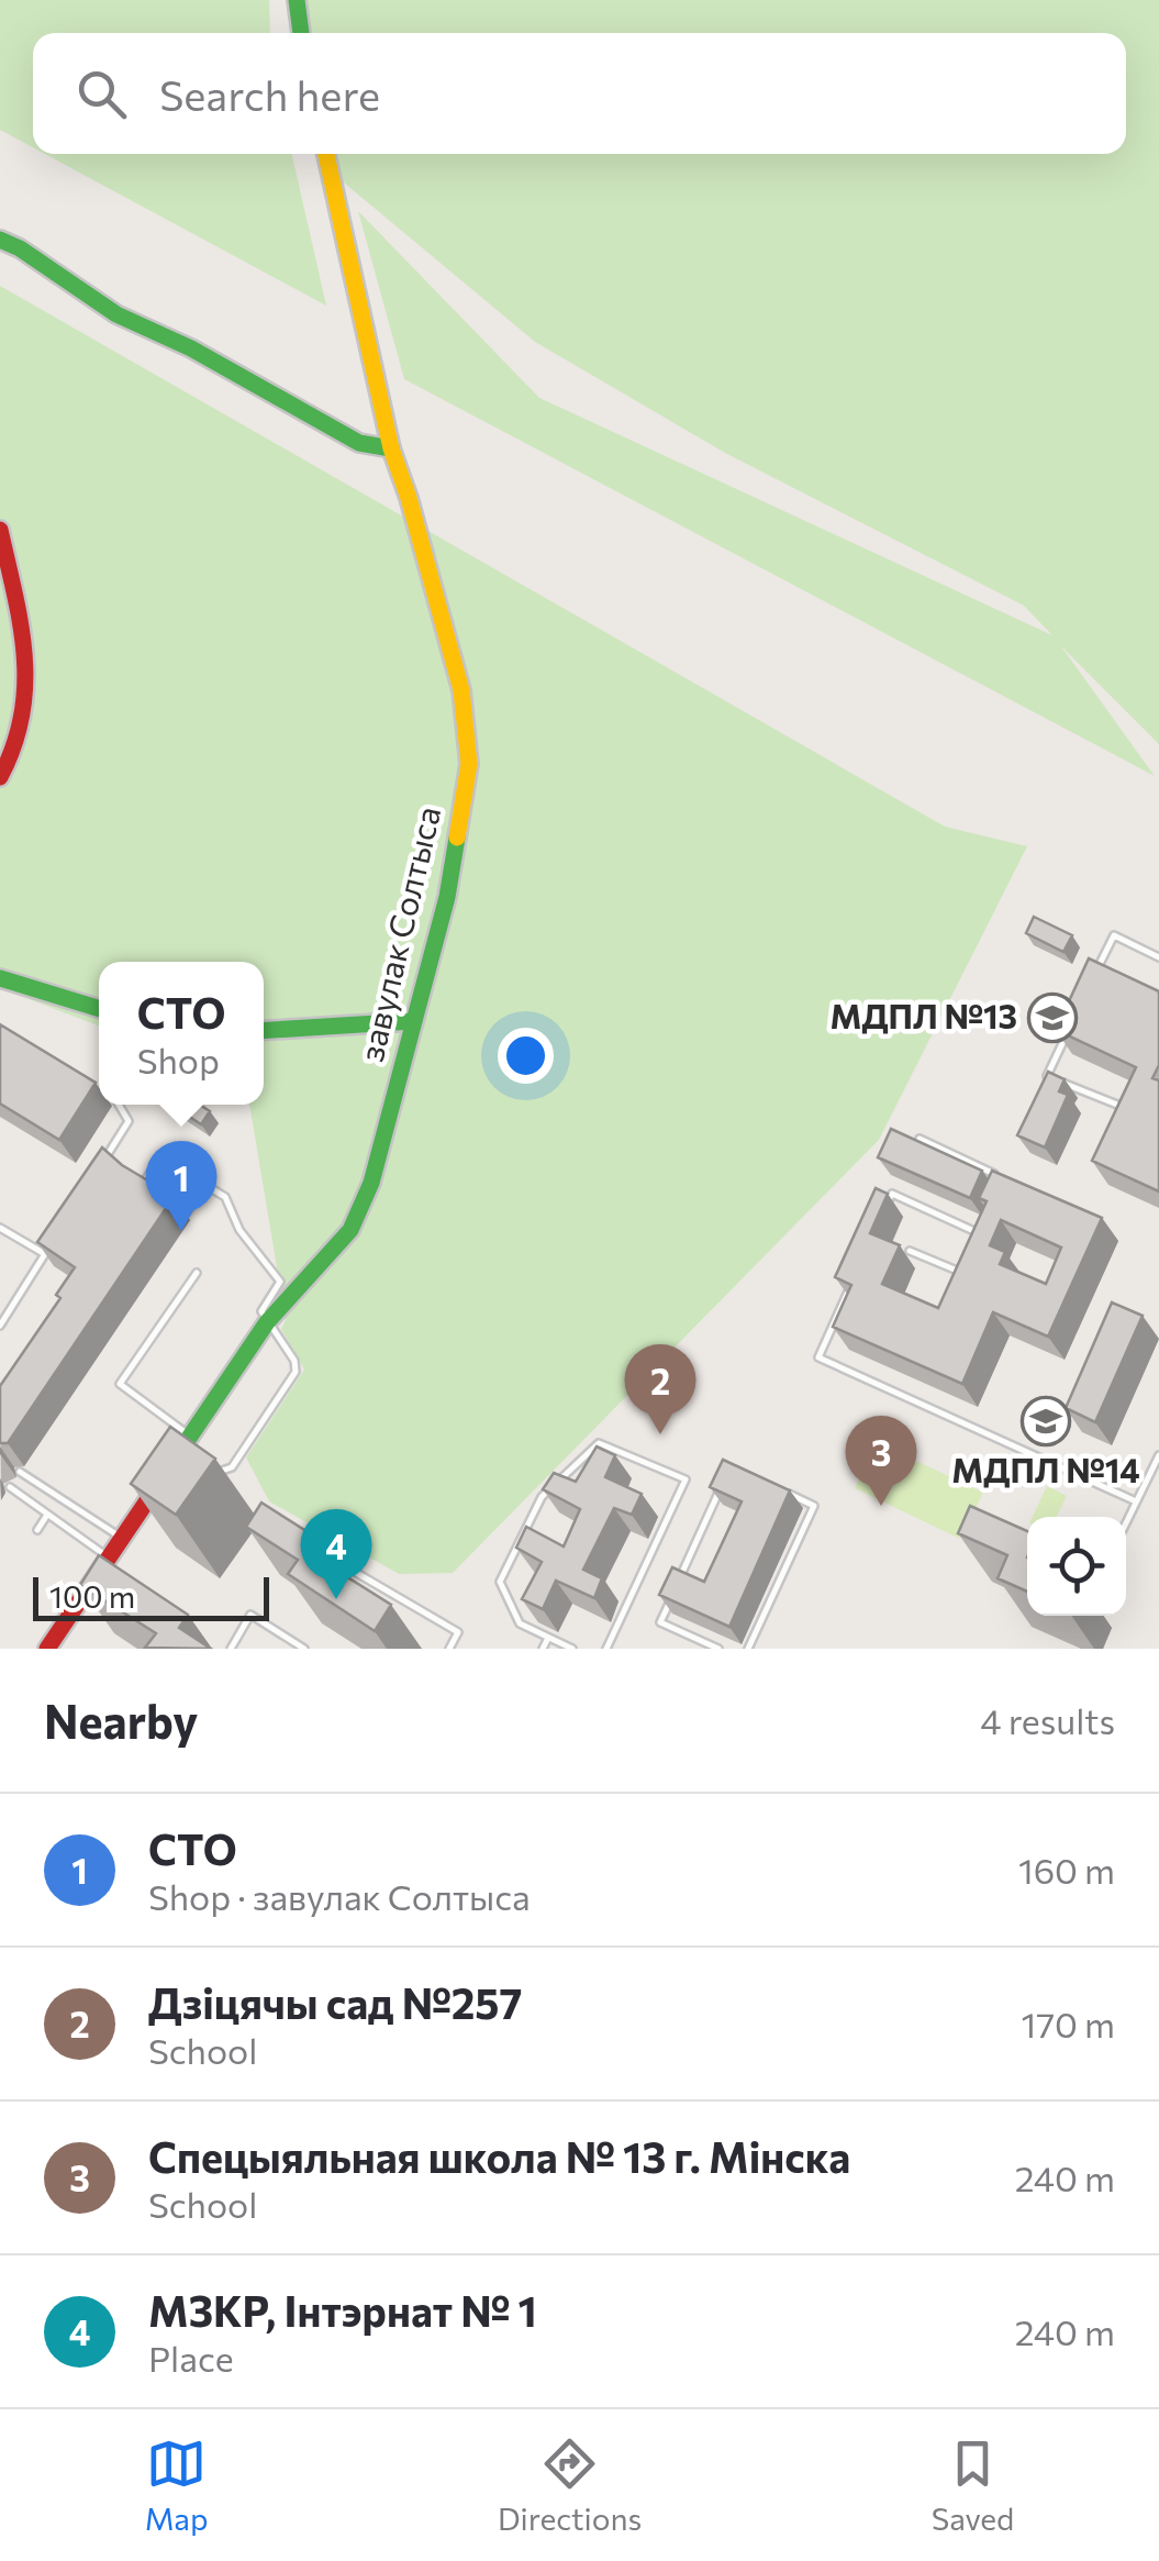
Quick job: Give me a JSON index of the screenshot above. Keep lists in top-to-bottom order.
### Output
{
  "streets": {
    "street": ["завулак Солтыса"]
  },
  "places": {
    "school or university": ["МДПЛ №13", "МДПЛ №14"]
  },
  "scale_bar": "100 m",
  "page": {
    "search": "Search here",
    "popup": ["СТО", "Shop"],
    "pins": [
      "1",
      "2",
      "3",
      "4"
    ],
    "scale": "100 m",
    "heading": ["Nearby", "4 results"],
    "list": [
      {
        "mark": "1",
        "name": "СТО",
        "note": "Shop · завулак Солтыса",
        "value": "160 m"
      },
      {
        "mark": "2",
        "name": "Дзіцячы сад №257",
        "note": "School",
        "value": "170 m"
      },
      {
        "mark": "3",
        "name": "Спецыяльная школа № 13 г. Мінска",
        "note": "School",
        "value": "240 m"
      },
      {
        "mark": "4",
        "name": "МЗКР, Інтэрнат № 1",
        "note": "Place",
        "value": "240 m"
      }
    ],
    "nav": ["Map", "Directions", "Saved"]
  }
}
